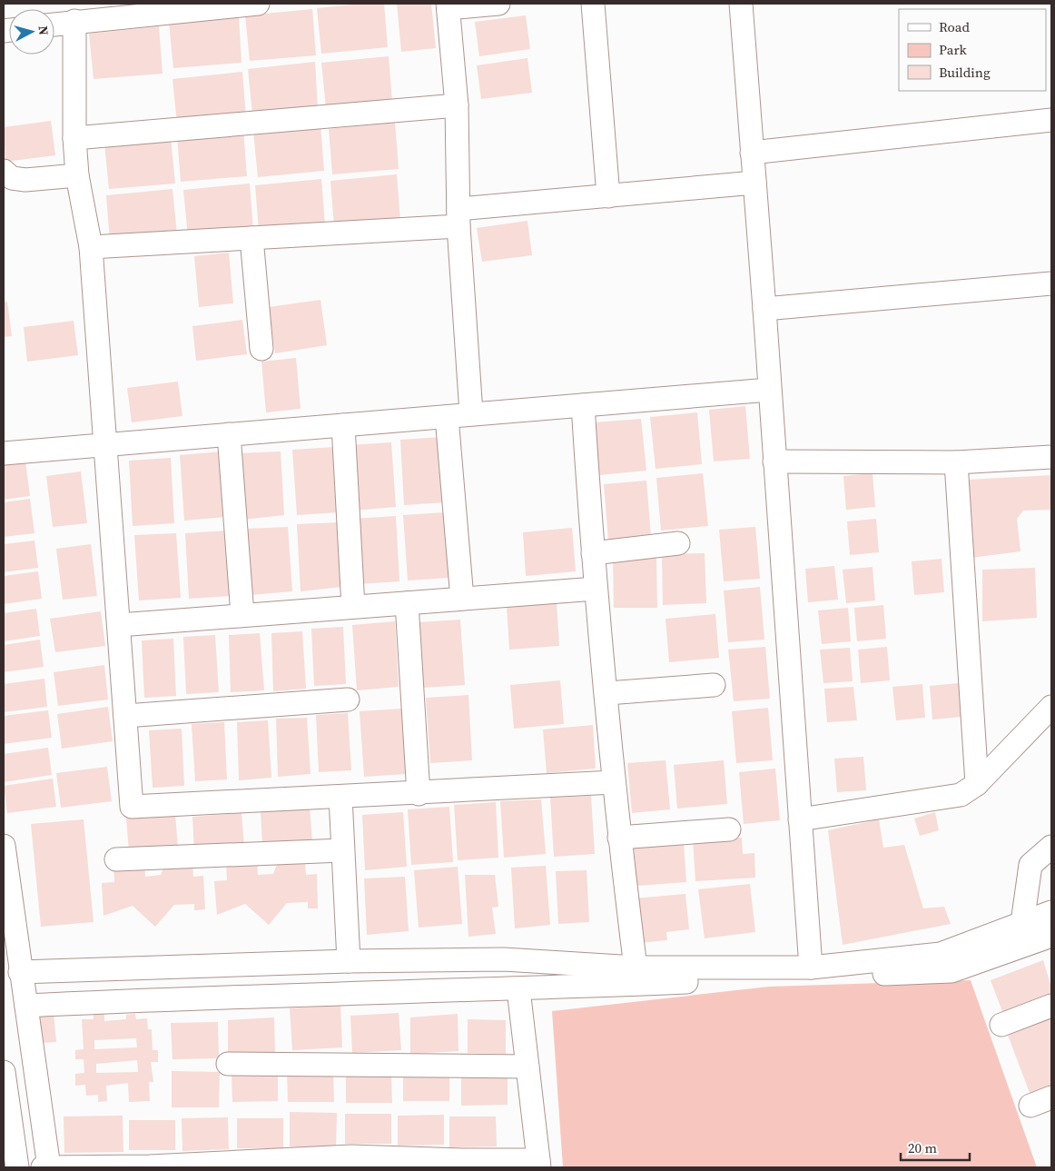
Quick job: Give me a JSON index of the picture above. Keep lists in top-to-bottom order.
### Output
{
  "legend": ["Road", "Park", "Building"],
  "scale_bar": "20 m",
  "north": "right"
}
